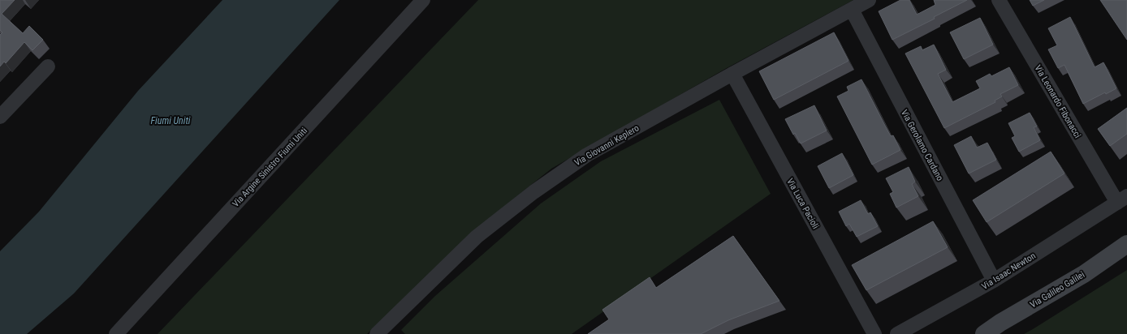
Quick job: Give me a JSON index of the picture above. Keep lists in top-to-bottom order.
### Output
{
  "streets": {
    "main road": ["Via Galileo Galilei"],
    "street": [
      "Via Leonardo Fibonacci",
      "Via Giovanni Keplero",
      "Via Gerolamo Cardano",
      "Via Argine Sinistro Fiumi Uniti",
      "Via Luca Pacioli",
      "Via Isaac Newton"
    ]
  },
  "crossings": [
    ["Via Leonardo Fibonacci", "Via Isaac Newton"],
    ["Via Giovanni Keplero", "Via Gerolamo Cardano"],
    ["Via Giovanni Keplero", "Via Luca Pacioli"],
    ["Via Gerolamo Cardano", "Via Isaac Newton"]
  ],
  "water": ["Fiumi Uniti"]
}
